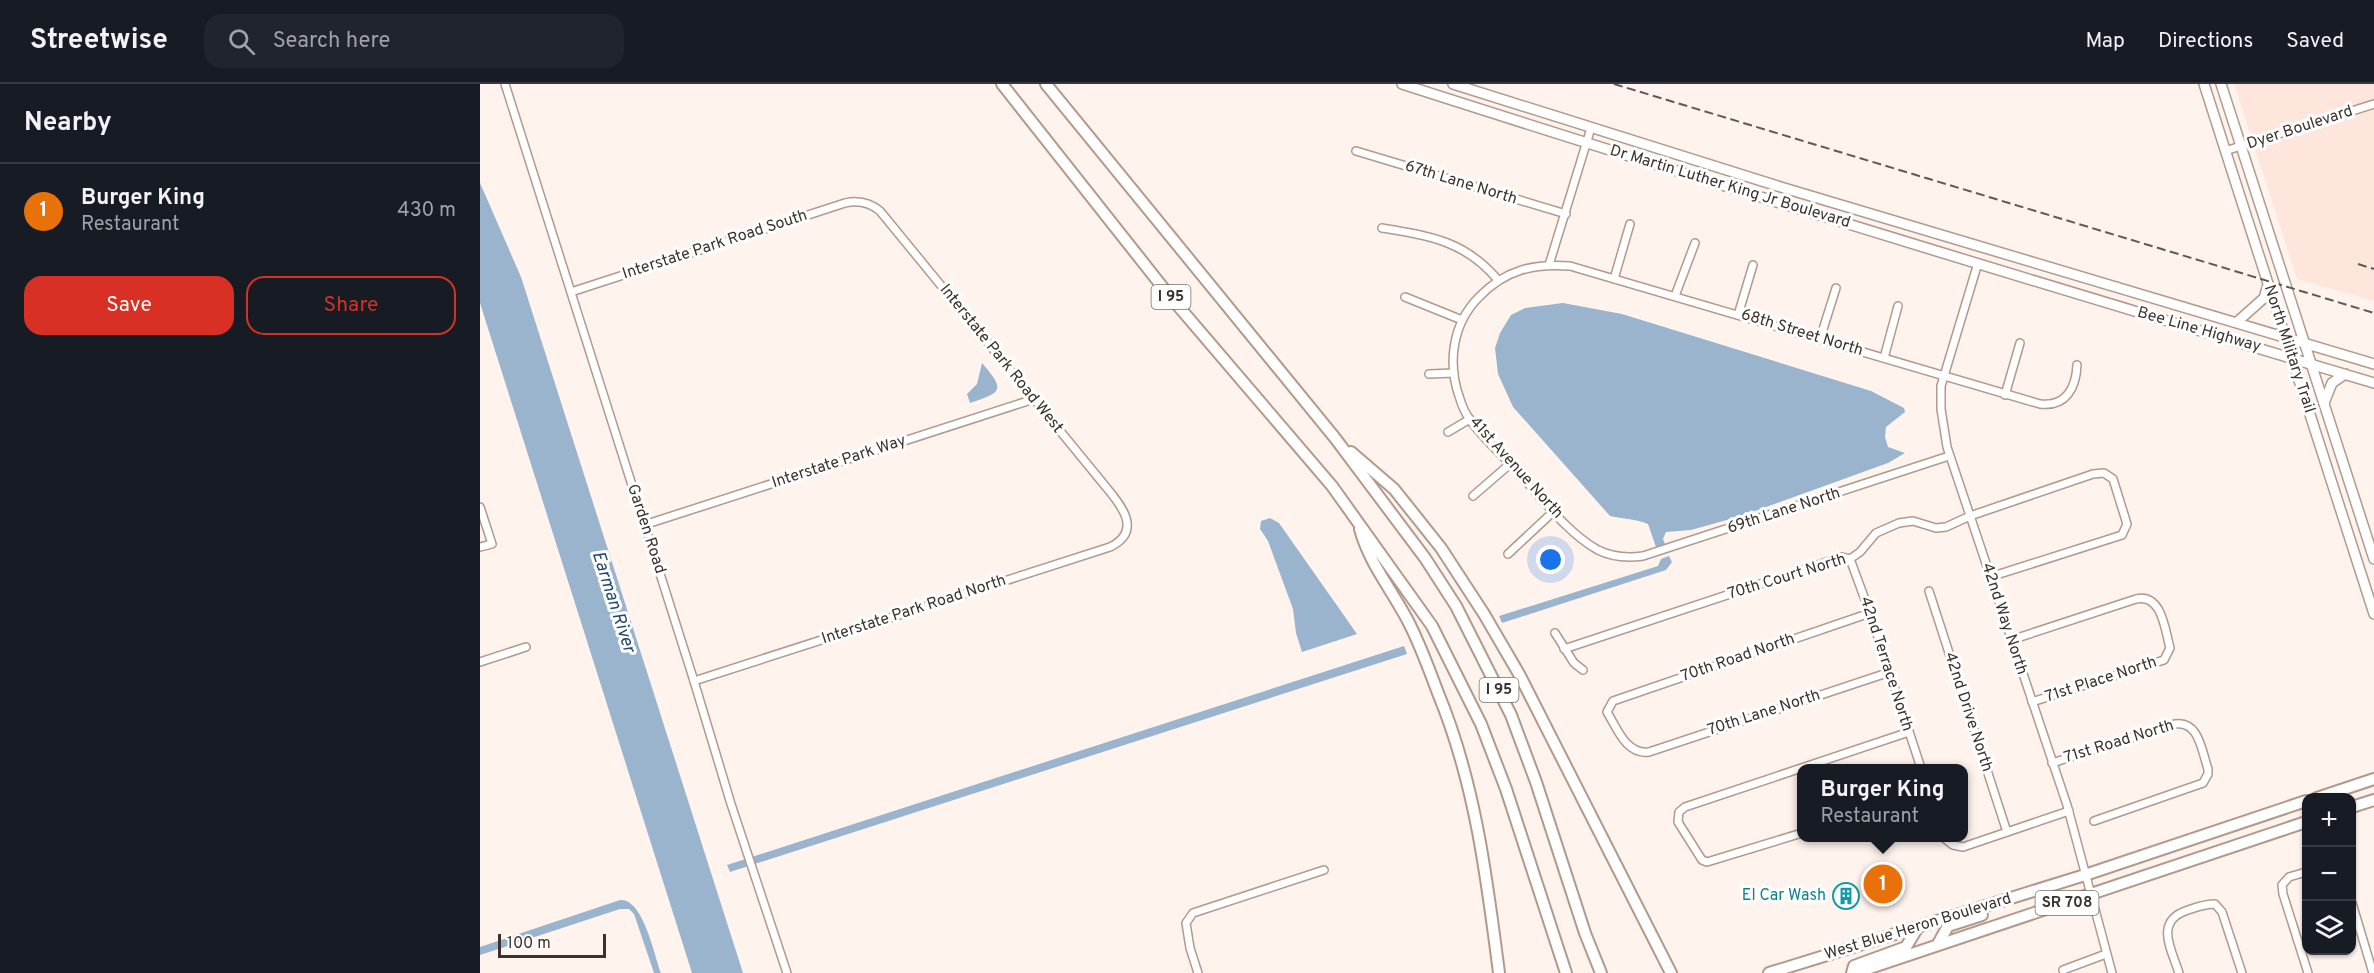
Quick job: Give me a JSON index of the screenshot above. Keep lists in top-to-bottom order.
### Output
{
  "streets": {
    "highway": ["I 95", "SR 708", "West Blue Heron Boulevard"],
    "main road": ["Dr Martin Luther King Jr Boulevard", "Bee Line Highway", "North Military Trail"],
    "street": [
      "Dyer Boulevard",
      "67th Lane North",
      "Interstate Park Road South",
      "68th Street North",
      "Interstate Park Road West",
      "Interstate Park Way",
      "41st Avenue North",
      "69th Lane North",
      "Garden Road",
      "70th Court North",
      "Interstate Park Road North",
      "42nd Way North",
      "70th Road North",
      "42nd Terrace North",
      "71st Place North",
      "42nd Drive North",
      "70th Lane North",
      "71st Road North"
    ]
  },
  "crossings": [
    ["Dyer Boulevard", "North Military Trail"],
    ["Dr Martin Luther King Jr Boulevard", "Bee Line Highway"],
    ["Dr Martin Luther King Jr Boulevard", "42nd Way North"],
    ["Interstate Park Road South", "Interstate Park Road West"],
    ["Interstate Park Road South", "Garden Road"],
    ["Bee Line Highway", "North Military Trail"],
    ["68th Street North", "41st Avenue North"],
    ["68th Street North", "42nd Way North"],
    ["Interstate Park Road West", "Interstate Park Way"],
    ["Interstate Park Road West", "Interstate Park Road North"],
    ["Interstate Park Way", "Garden Road"],
    ["41st Avenue North", "69th Lane North"],
    ["69th Lane North", "42nd Way North"],
    ["Garden Road", "Interstate Park Road North"],
    ["70th Court North", "42nd Way North"],
    ["70th Court North", "42nd Terrace North"],
    ["42nd Way North", "71st Place North"],
    ["42nd Way North", "71st Road North"],
    ["42nd Way North", "West Blue Heron Boulevard"],
    ["70th Road North", "42nd Terrace North"],
    ["70th Road North", "70th Lane North"],
    ["42nd Terrace North", "70th Lane North"]
  ],
  "water": ["Earman River"],
  "places": {
    "building": ["El Car Wash"]
  },
  "scale_bar": "100 m",
  "page": {
    "header": "Streetwise",
    "search": "Search here",
    "nav": ["Map", "Directions", "Saved"],
    "heading": "Nearby",
    "list": [
      {
        "mark": "1",
        "name": "Burger King",
        "note": "Restaurant",
        "value": "430 m"
      }
    ],
    "buttons": ["Save", "Share"],
    "popup": ["Burger King", "Restaurant"],
    "map_buttons": ["+", "−"],
    "pins": "1",
    "scale": "100 m"
  }
}
